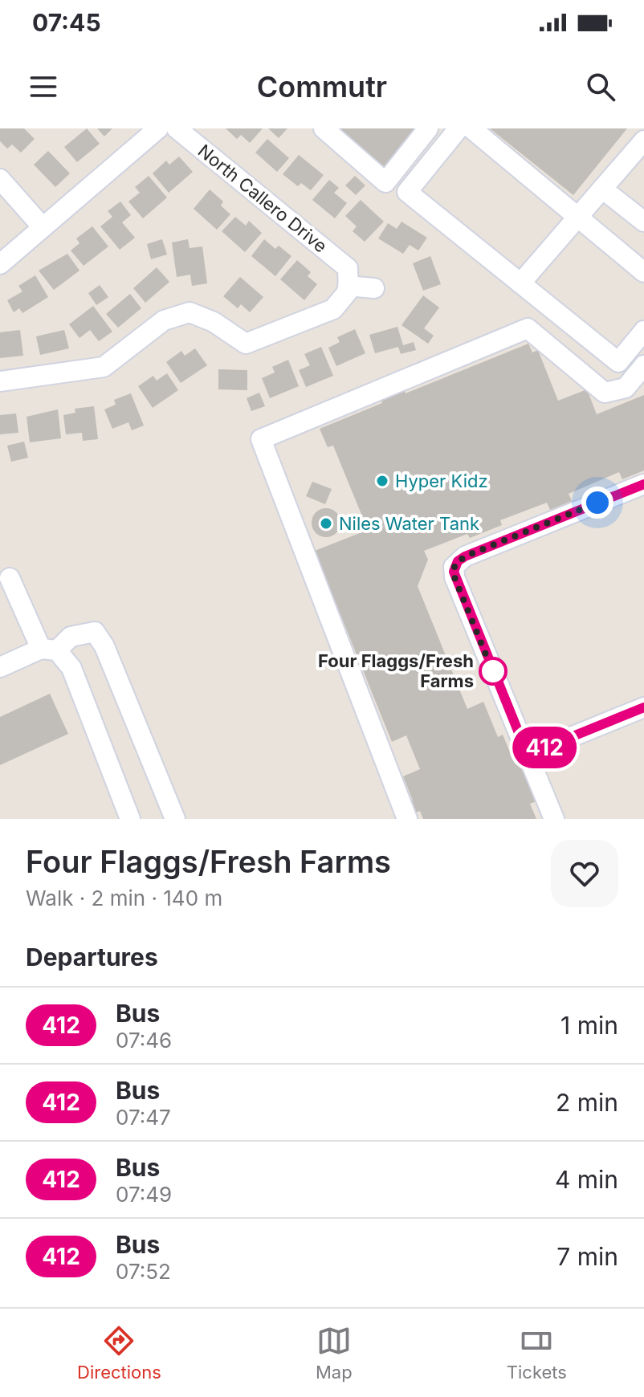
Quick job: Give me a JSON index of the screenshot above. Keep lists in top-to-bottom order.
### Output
{
  "streets": {
    "street": ["North Callero Drive"]
  },
  "places": ["Hyper Kidz", "Niles Water Tank", "Four Flaggs/Fresh Farms"],
  "lines": ["bus line 412"],
  "page": {
    "status": "07:45",
    "header": "Commutr",
    "on_map": "412",
    "heading": [
      ["Four Flaggs/Fresh Farms", "Walk · 2 min · 140 m"],
      "Departures"
    ],
    "list": [
      {
        "mark": "412",
        "name": "Bus",
        "note": "07:46",
        "value": "1 min"
      },
      {
        "mark": "412",
        "name": "Bus",
        "note": "07:47",
        "value": "2 min"
      },
      {
        "mark": "412",
        "name": "Bus",
        "note": "07:49",
        "value": "4 min"
      },
      {
        "mark": "412",
        "name": "Bus",
        "note": "07:52",
        "value": "7 min"
      }
    ],
    "tabs": ["Directions", "Map", "Tickets"]
  }
}
